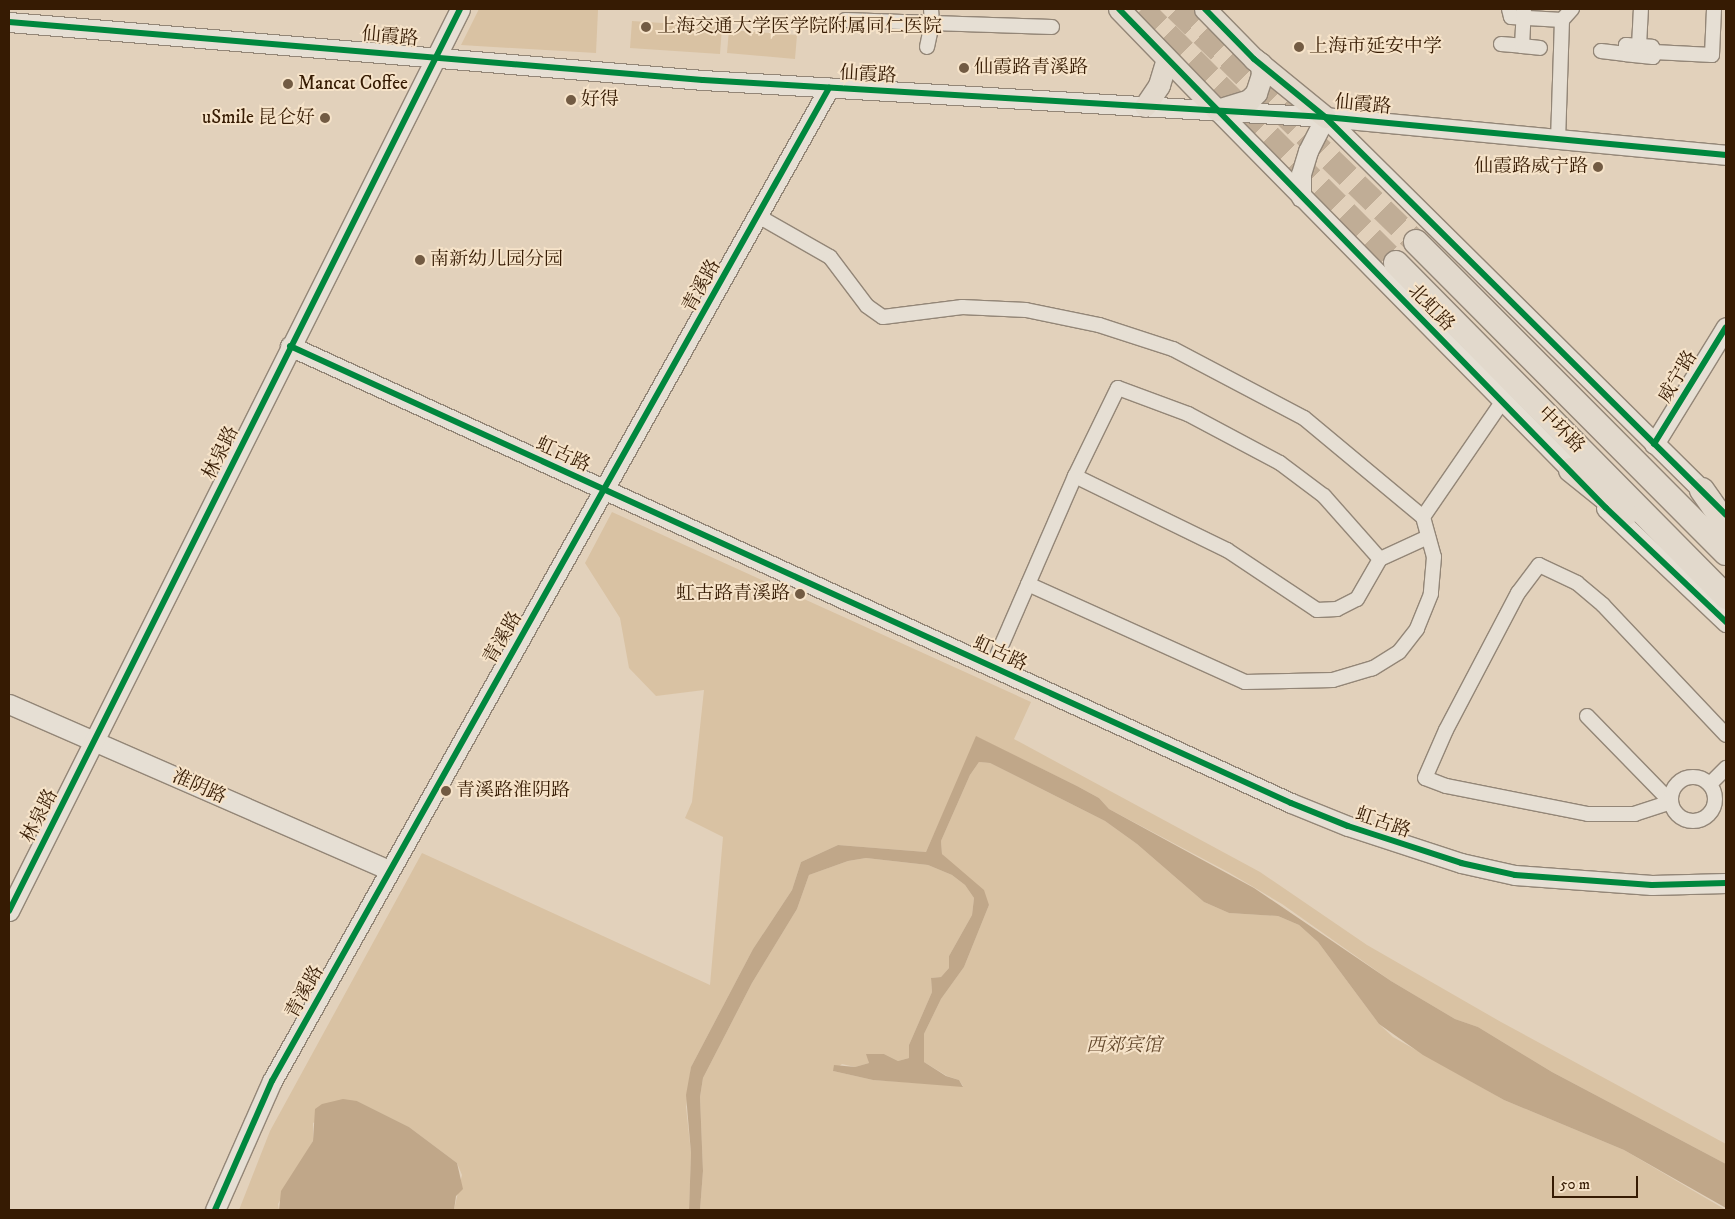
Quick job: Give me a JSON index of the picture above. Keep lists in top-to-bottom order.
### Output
{
  "streets": {
    "highway": ["中环路"],
    "main road": ["北虹路"],
    "street": [
      "仙霞路",
      "青溪路",
      "威宁路",
      "林泉路",
      "虹古路",
      "淮阴路"
    ]
  },
  "crossings": [
    ["仙霞路", "青溪路"],
    ["仙霞路", "北虹路"],
    ["仙霞路", "林泉路"],
    ["青溪路", "虹古路"],
    ["青溪路", "淮阴路"],
    ["林泉路", "虹古路"],
    ["林泉路", "淮阴路"]
  ],
  "parks": ["西郊宾馆"],
  "places": [
    "上海交通大学医学院附属同仁医院",
    "上海市延安中学",
    "仙霞路青溪路",
    "Mancat Coffee",
    "好得",
    "uSmile 昆仑好",
    "仙霞路威宁路",
    "南新幼儿园分园",
    "虹古路青溪路",
    "青溪路淮阴路"
  ],
  "scale_bar": "50 m"
}
